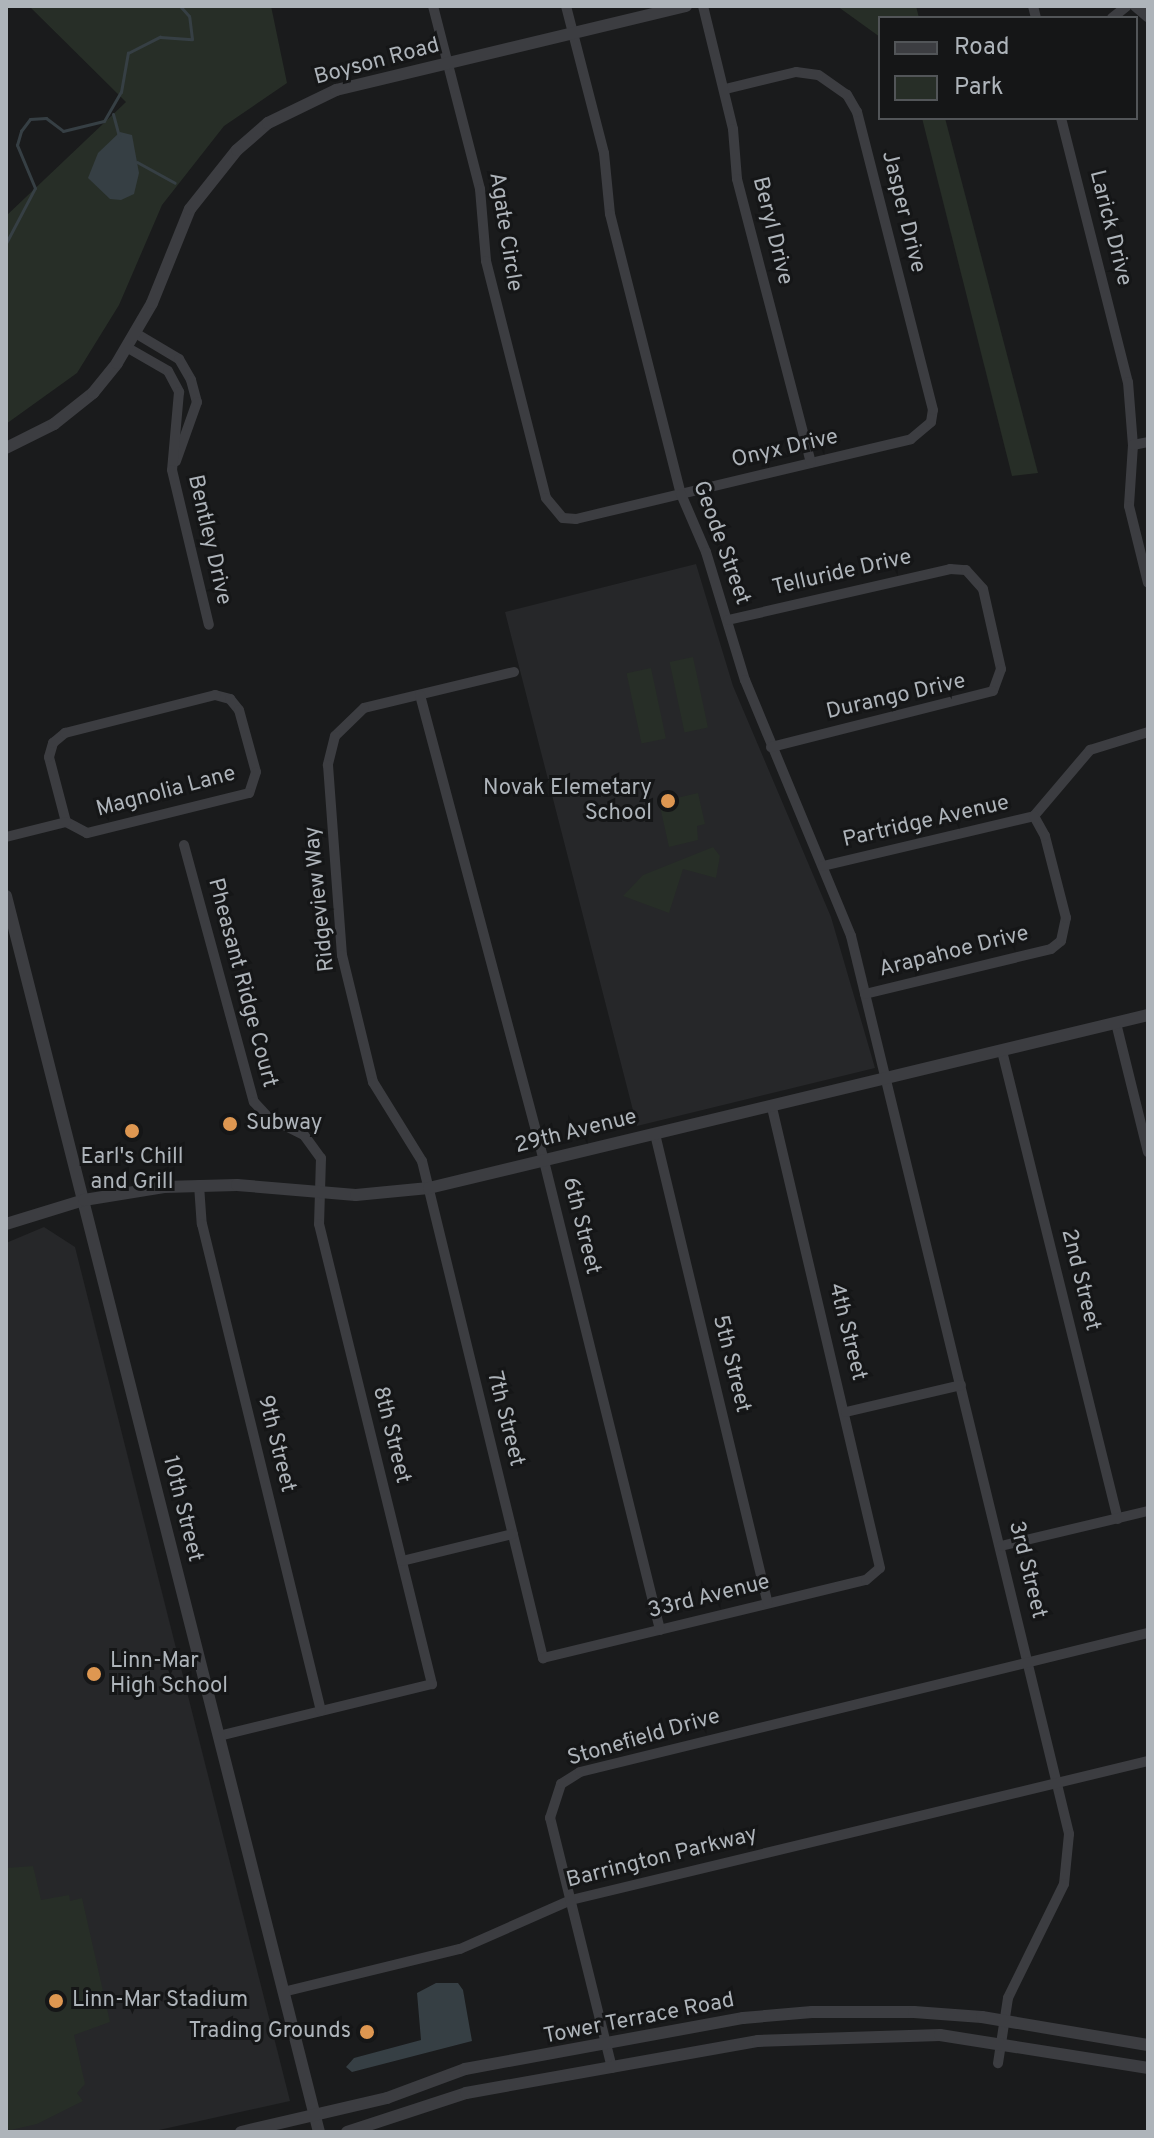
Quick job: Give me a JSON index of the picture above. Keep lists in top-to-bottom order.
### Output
{
  "streets": {
    "street": [
      "Boyson Road",
      "Jasper Drive",
      "Larick Drive",
      "Beryl Drive",
      "Agate Circle",
      "Onyx Drive",
      "Bentley Drive",
      "Geode Street",
      "Telluride Drive",
      "Durango Drive",
      "Magnolia Lane",
      "Partridge Avenue",
      "Ridgeview Way",
      "Arapahoe Drive",
      "Pheasant Ridge Court",
      "29th Avenue",
      "6th Street",
      "2nd Street",
      "4th Street",
      "5th Street",
      "7th Street",
      "8th Street",
      "9th Street",
      "10th Street",
      "3rd Street",
      "33rd Avenue",
      "Stonefield Drive",
      "Barrington Parkway",
      "Tower Terrace Road"
    ]
  },
  "crossings": [
    ["Boyson Road", "Agate Circle"],
    ["Boyson Road", "Bentley Drive"],
    ["Boyson Road", "Geode Street"],
    ["Jasper Drive", "Beryl Drive"],
    ["Jasper Drive", "Onyx Drive"],
    ["Beryl Drive", "Onyx Drive"],
    ["Agate Circle", "Onyx Drive"],
    ["Onyx Drive", "Geode Street"],
    ["Geode Street", "Telluride Drive"],
    ["Geode Street", "Durango Drive"],
    ["Geode Street", "Partridge Avenue"],
    ["Geode Street", "Arapahoe Drive"],
    ["Geode Street", "29th Avenue"],
    ["Geode Street", "3rd Street"],
    ["Telluride Drive", "Durango Drive"],
    ["Partridge Avenue", "Arapahoe Drive"],
    ["Ridgeview Way", "29th Avenue"],
    ["Ridgeview Way", "6th Street"],
    ["Ridgeview Way", "7th Street"],
    ["Pheasant Ridge Court", "29th Avenue"],
    ["Pheasant Ridge Court", "8th Street"],
    ["29th Avenue", "6th Street"],
    ["29th Avenue", "2nd Street"],
    ["29th Avenue", "4th Street"],
    ["29th Avenue", "5th Street"],
    ["29th Avenue", "7th Street"],
    ["29th Avenue", "8th Street"],
    ["29th Avenue", "9th Street"],
    ["29th Avenue", "10th Street"],
    ["29th Avenue", "3rd Street"],
    ["6th Street", "33rd Avenue"],
    ["4th Street", "33rd Avenue"],
    ["5th Street", "33rd Avenue"],
    ["7th Street", "33rd Avenue"],
    ["8th Street", "9th Street"],
    ["10th Street", "Barrington Parkway"],
    ["10th Street", "Tower Terrace Road"],
    ["3rd Street", "Stonefield Drive"],
    ["3rd Street", "Barrington Parkway"],
    ["3rd Street", "Tower Terrace Road"],
    ["Stonefield Drive", "Barrington Parkway"],
    ["Stonefield Drive", "Tower Terrace Road"]
  ],
  "places": [
    "Novak Elemetary School",
    "Subway",
    "Earl's Chill and Grill",
    "Linn-Mar High School",
    "Linn-Mar Stadium",
    "Trading Grounds"
  ],
  "legend": ["Road", "Park"]
}
